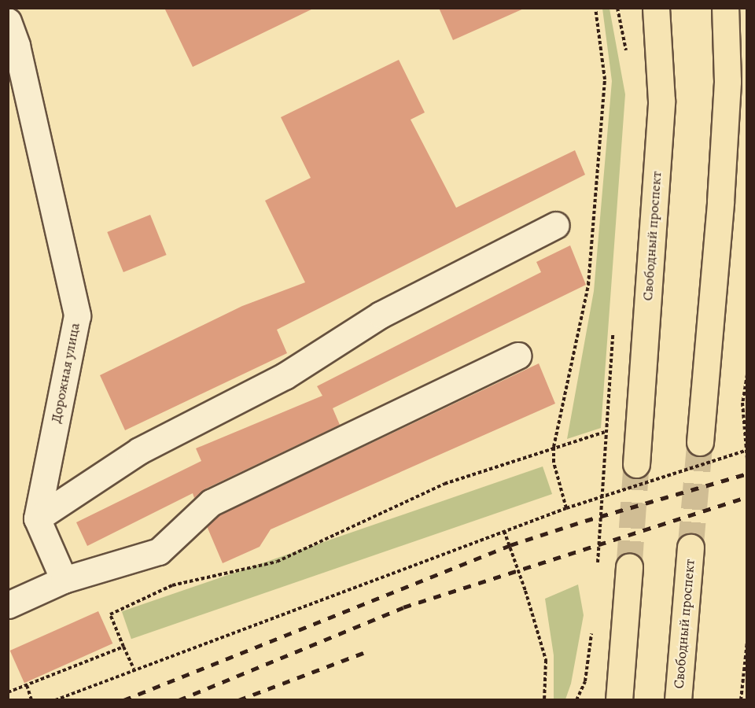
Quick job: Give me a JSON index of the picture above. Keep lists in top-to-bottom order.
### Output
{
  "streets": {
    "main road": ["Свободный проспект"],
    "street": ["Дорожная улица"]
  }
}
